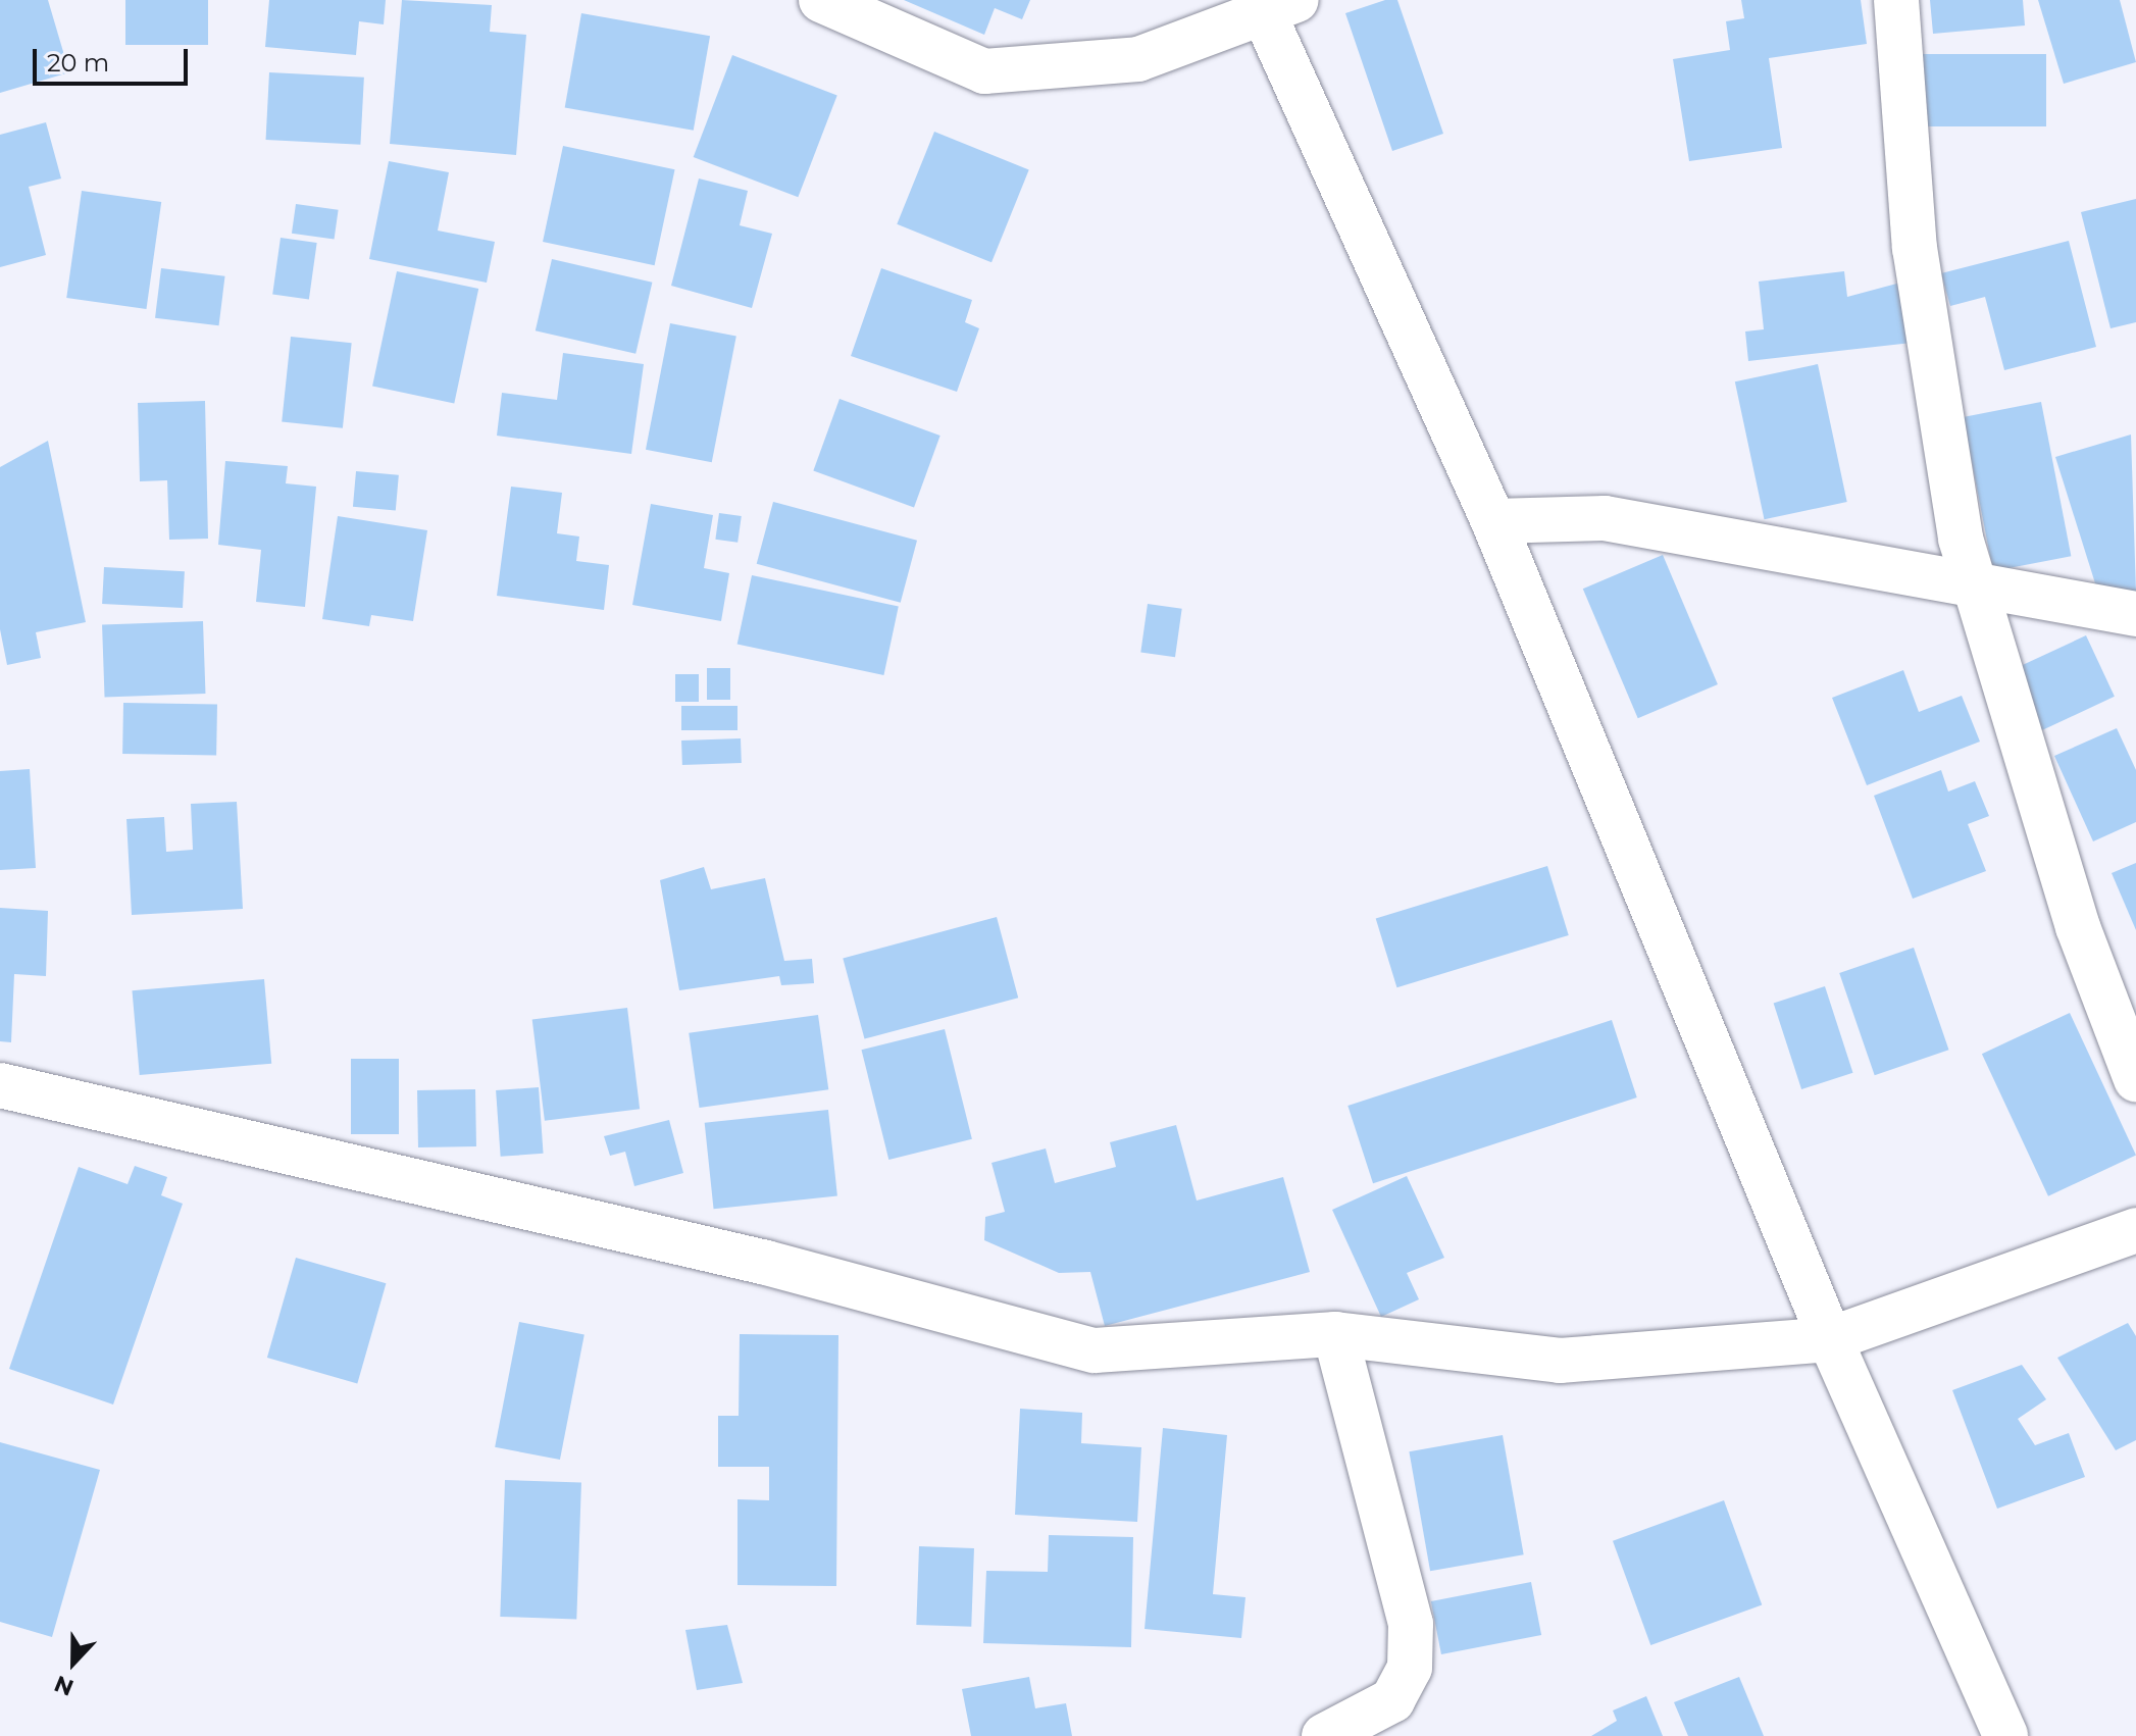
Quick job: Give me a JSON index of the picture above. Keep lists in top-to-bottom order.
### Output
{
  "scale_bar": "20 m",
  "north": "bottom"
}
